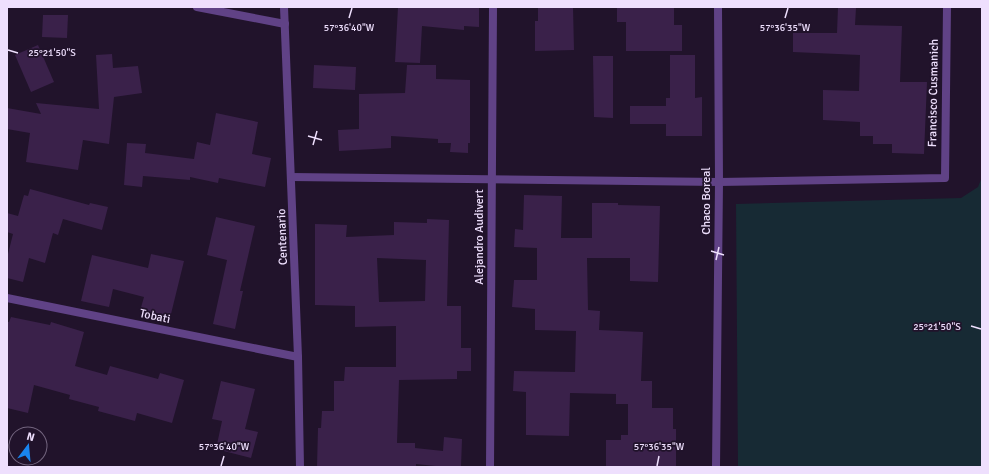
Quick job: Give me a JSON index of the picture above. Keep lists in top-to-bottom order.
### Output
{
  "streets": {
    "street": [
      "Francisco Cusmanich",
      "Chaco Boreal",
      "Centenario",
      "Alejandro Audivert",
      "Tobati"
    ]
  },
  "crossings": [
    ["Francisco Cusmanich", "Chaco Boreal"],
    ["Centenario", "Tobati"]
  ],
  "north": "top",
  "coordinates": ["57°36'40\"W", "57°36'35\"W", "25°21'50\"S"]
}
